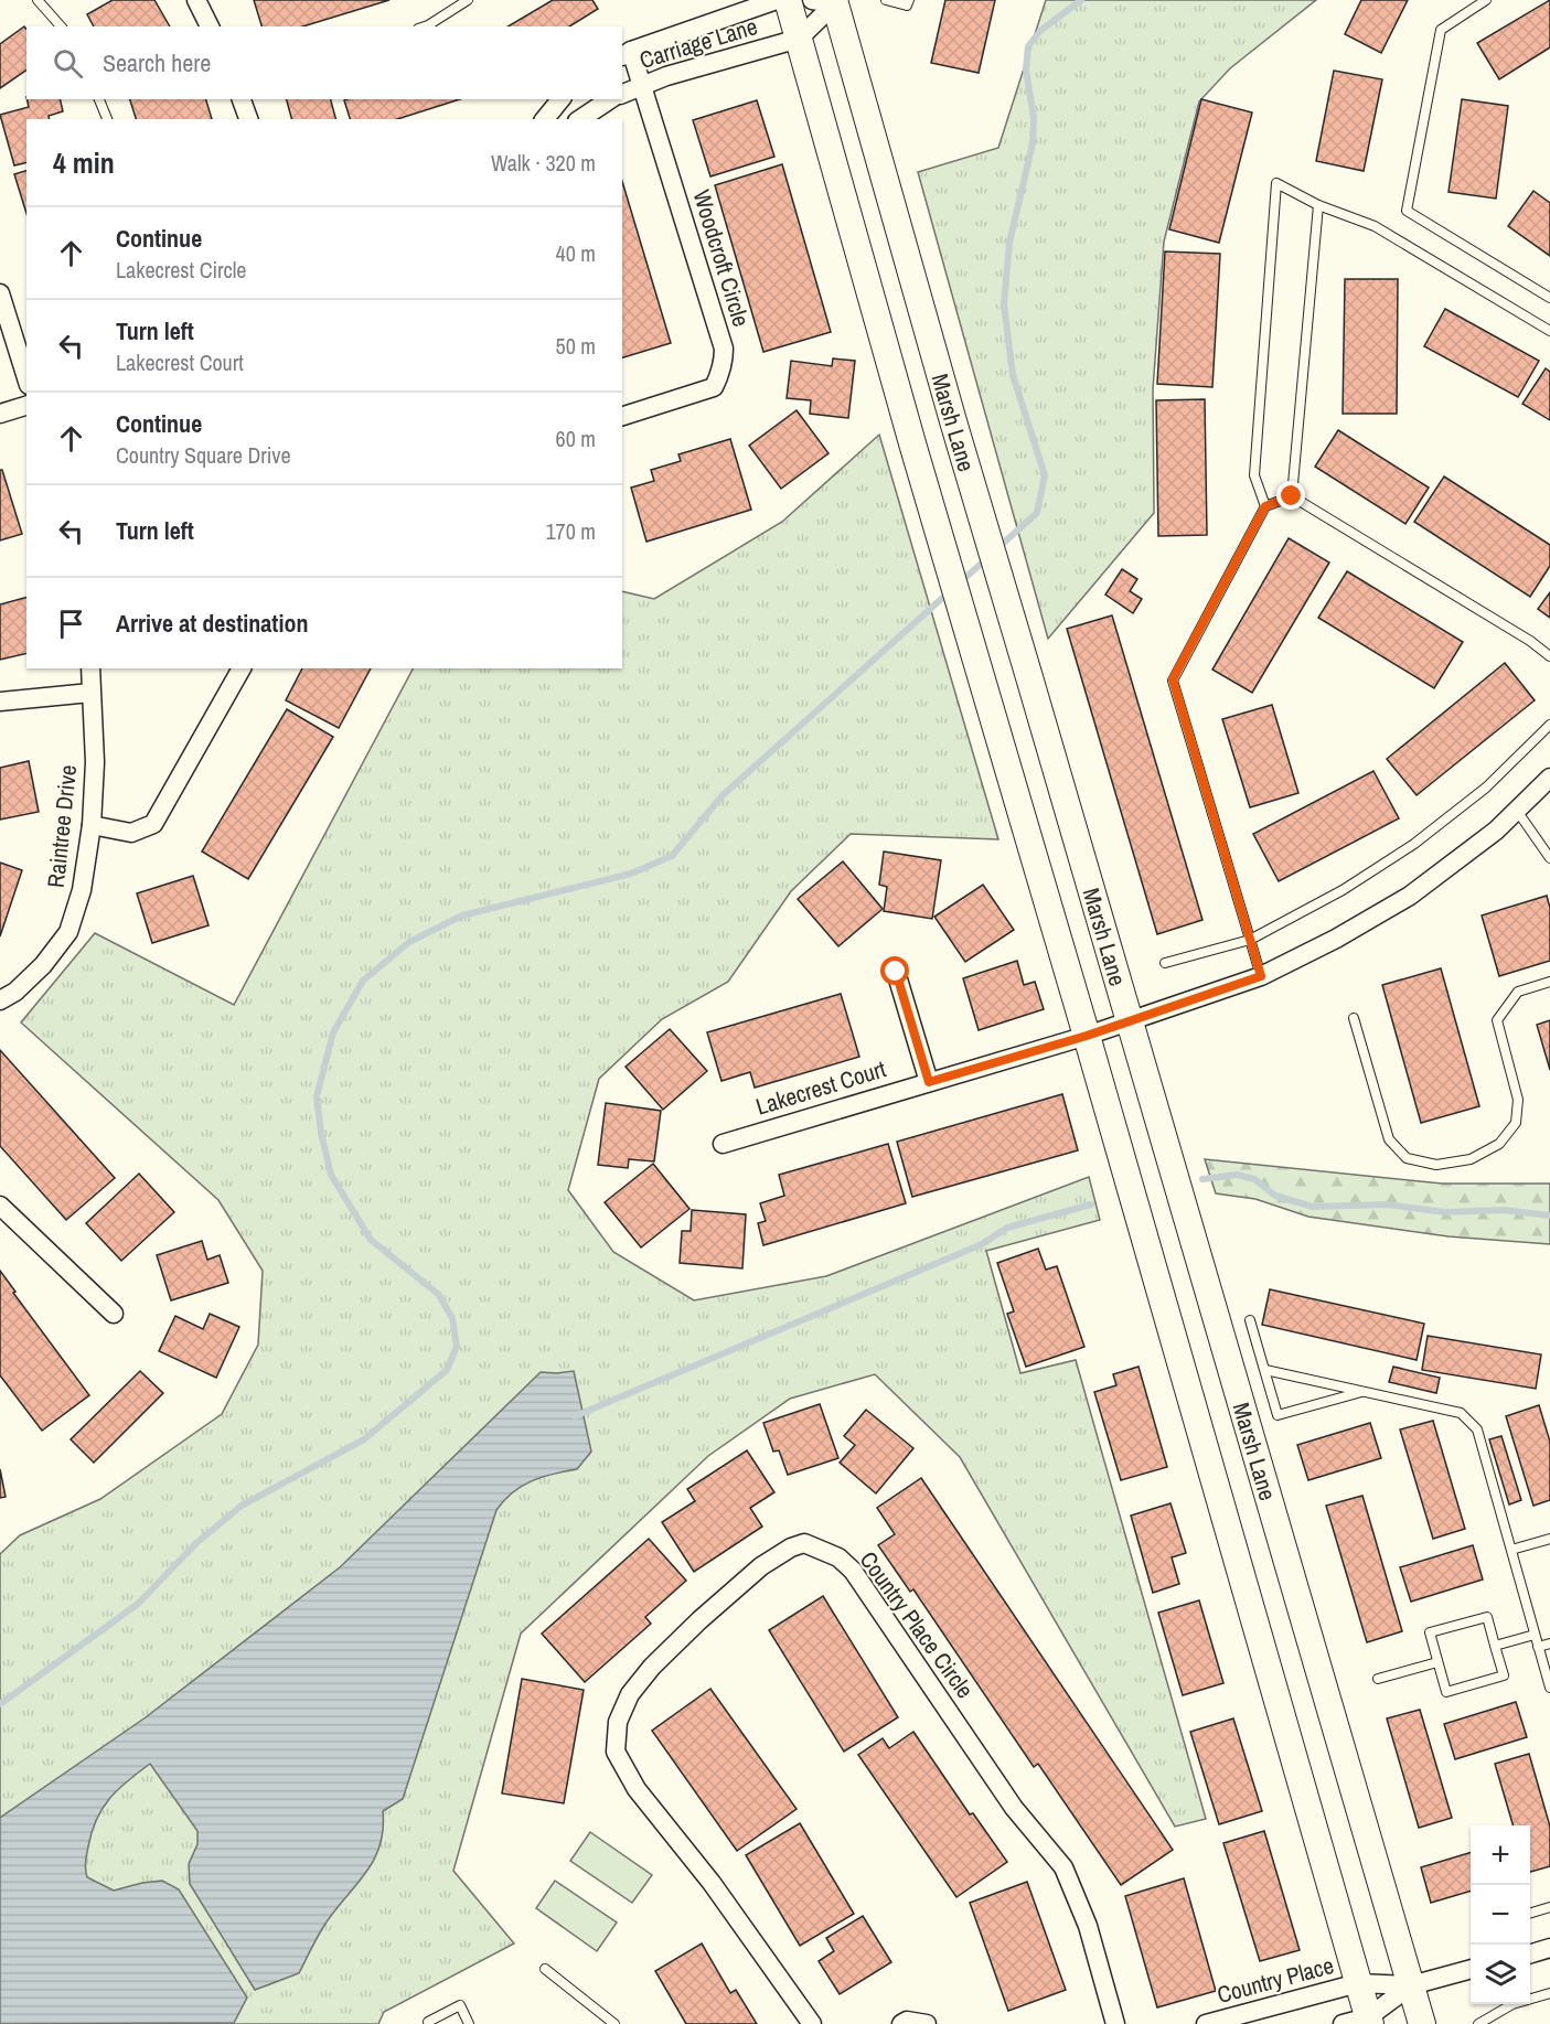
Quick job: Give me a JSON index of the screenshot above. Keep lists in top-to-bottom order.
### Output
{
  "streets": {
    "main road": ["Marsh Lane"],
    "street": [
      "Carriage Lane",
      "Woodcroft Circle",
      "Raintree Drive",
      "Lakecrest Court",
      "Country Place Circle",
      "Country Place"
    ]
  },
  "crossings": [
    ["Carriage Lane", "Woodcroft Circle"],
    ["Carriage Lane", "Marsh Lane"],
    ["Marsh Lane", "Lakecrest Court"],
    ["Marsh Lane", "Country Place"]
  ],
  "page": {
    "search": "Search here",
    "heading": ["4 min", "Walk · 320 m"],
    "list": [
      ["Continue", "Lakecrest Circle", "40 m"],
      ["Turn left", "Lakecrest Court", "50 m"],
      ["Continue", "Country Square Drive", "60 m"],
      ["Turn left", "170 m"],
      "Arrive at destination"
    ],
    "map_buttons": ["+", "−"]
  }
}
